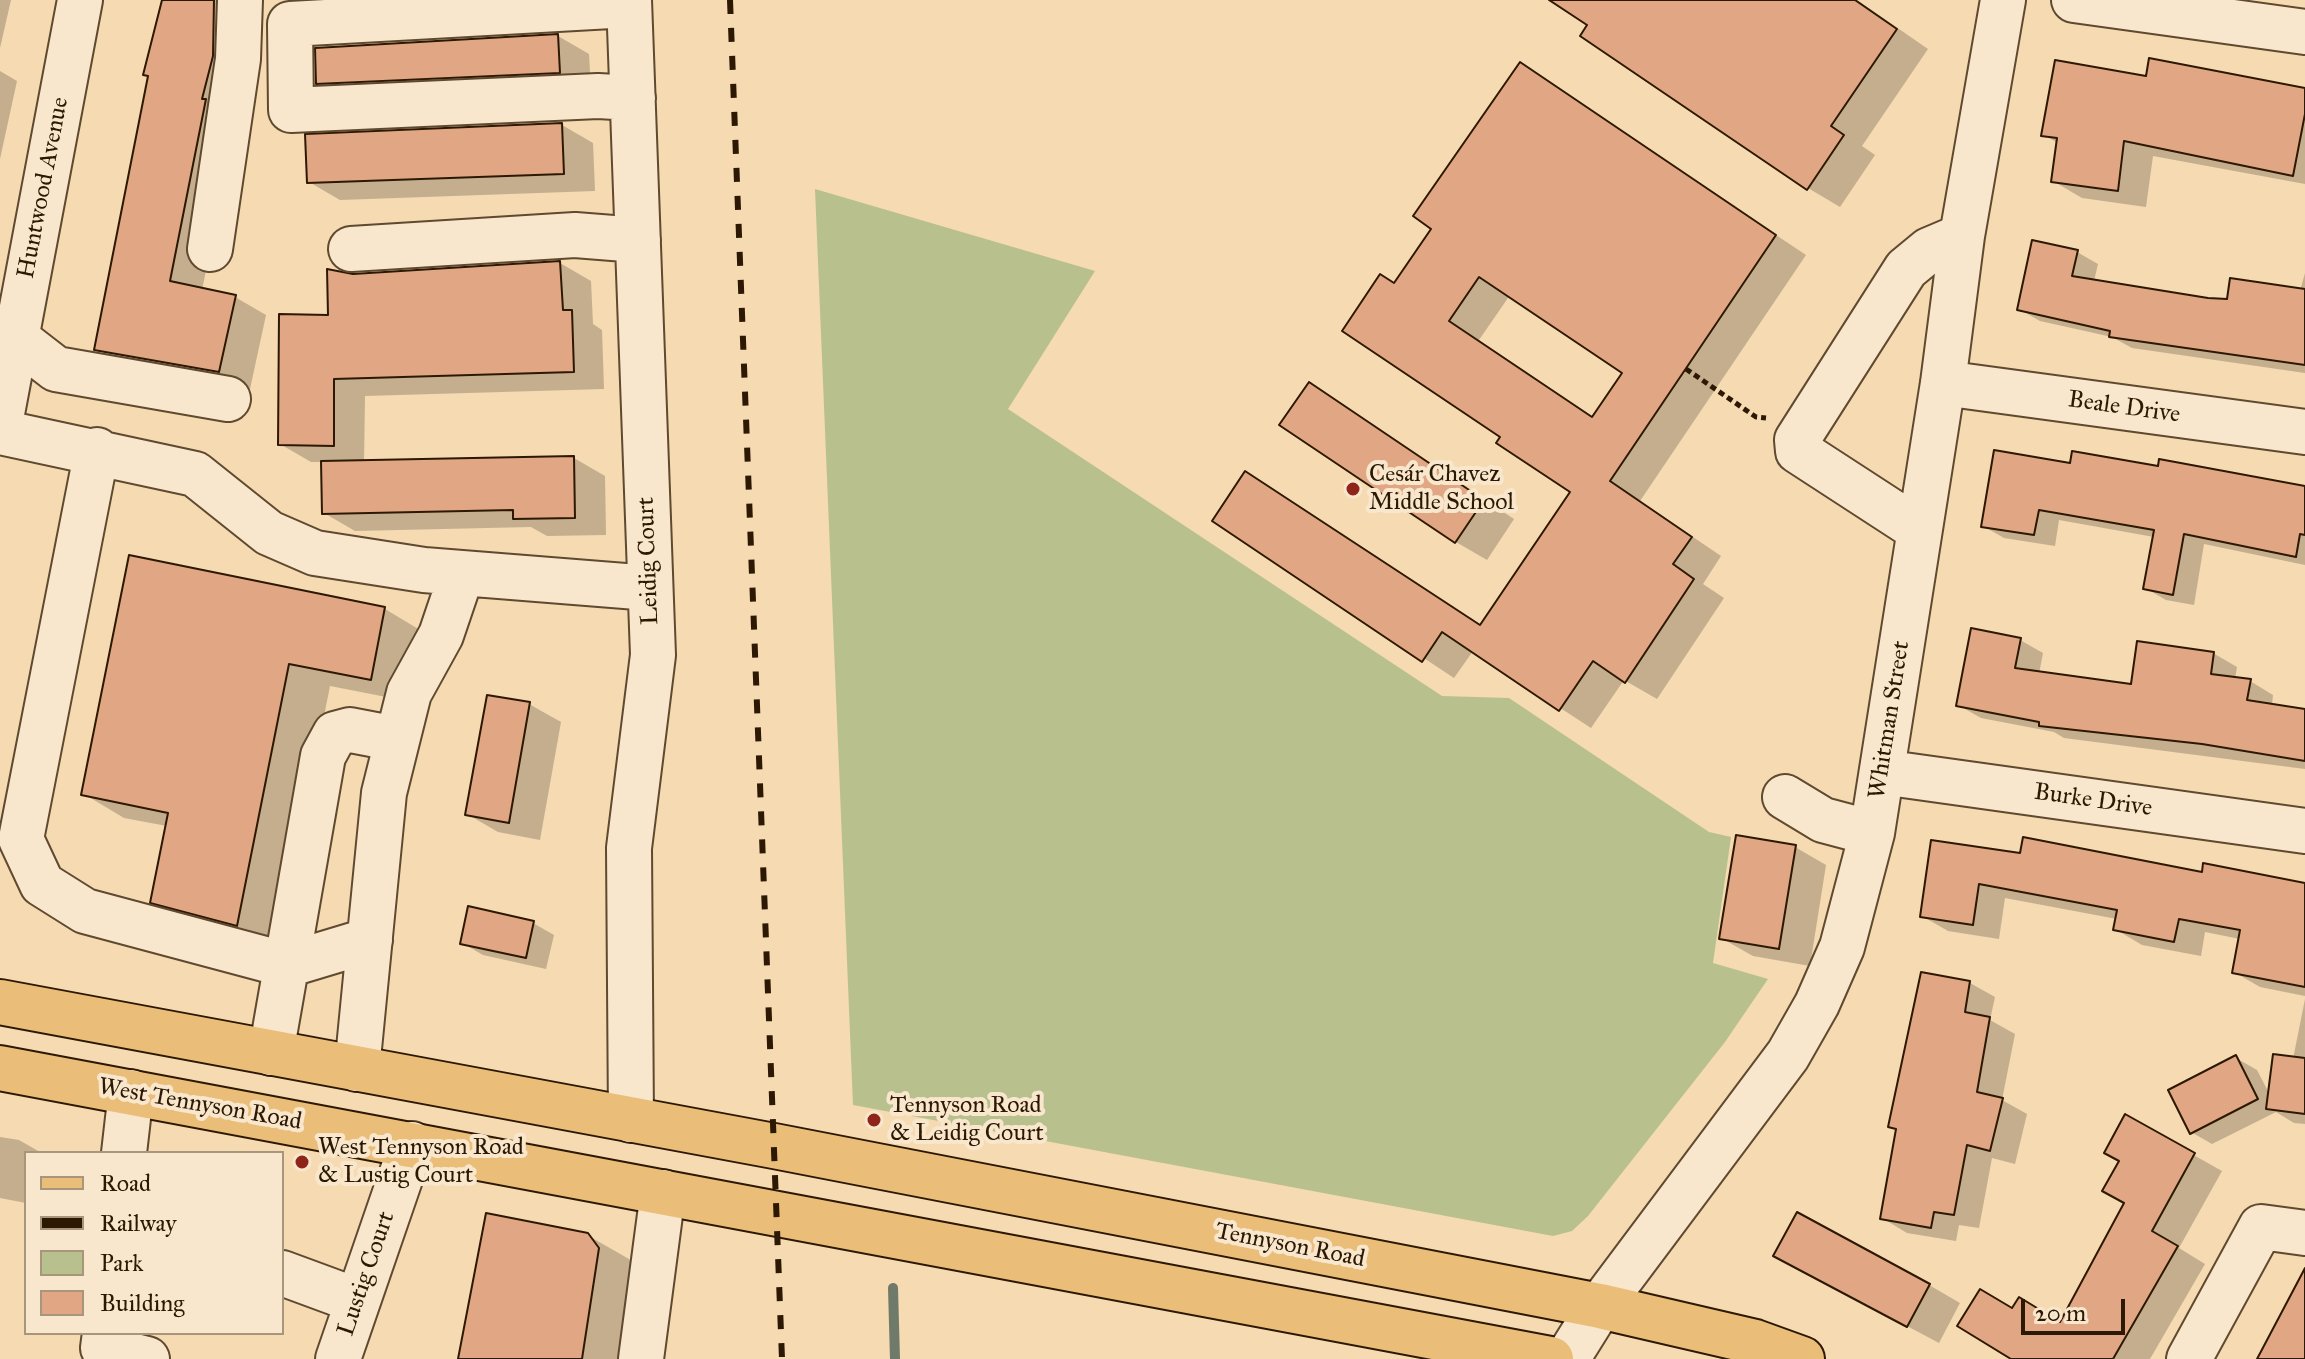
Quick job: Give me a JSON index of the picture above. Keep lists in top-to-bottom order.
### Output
{
  "streets": {
    "main road": ["West Tennyson Road", "Tennyson Road"],
    "street": [
      "Huntwood Avenue",
      "Beale Drive",
      "Leidig Court",
      "Whitman Street",
      "Burke Drive",
      "Lustig Court"
    ]
  },
  "crossings": [
    ["Beale Drive", "Whitman Street"],
    ["Leidig Court", "Tennyson Road"],
    ["Whitman Street", "Burke Drive"],
    ["Whitman Street", "Tennyson Road"],
    ["West Tennyson Road", "Lustig Court"]
  ],
  "places": ["Cesár Chavez Middle School", "Tennyson Road & Leidig Court", "West Tennyson Road & Lustig Court"],
  "legend": [
    "Road",
    "Railway",
    "Park",
    "Building"
  ],
  "scale_bar": "20 m"
}
